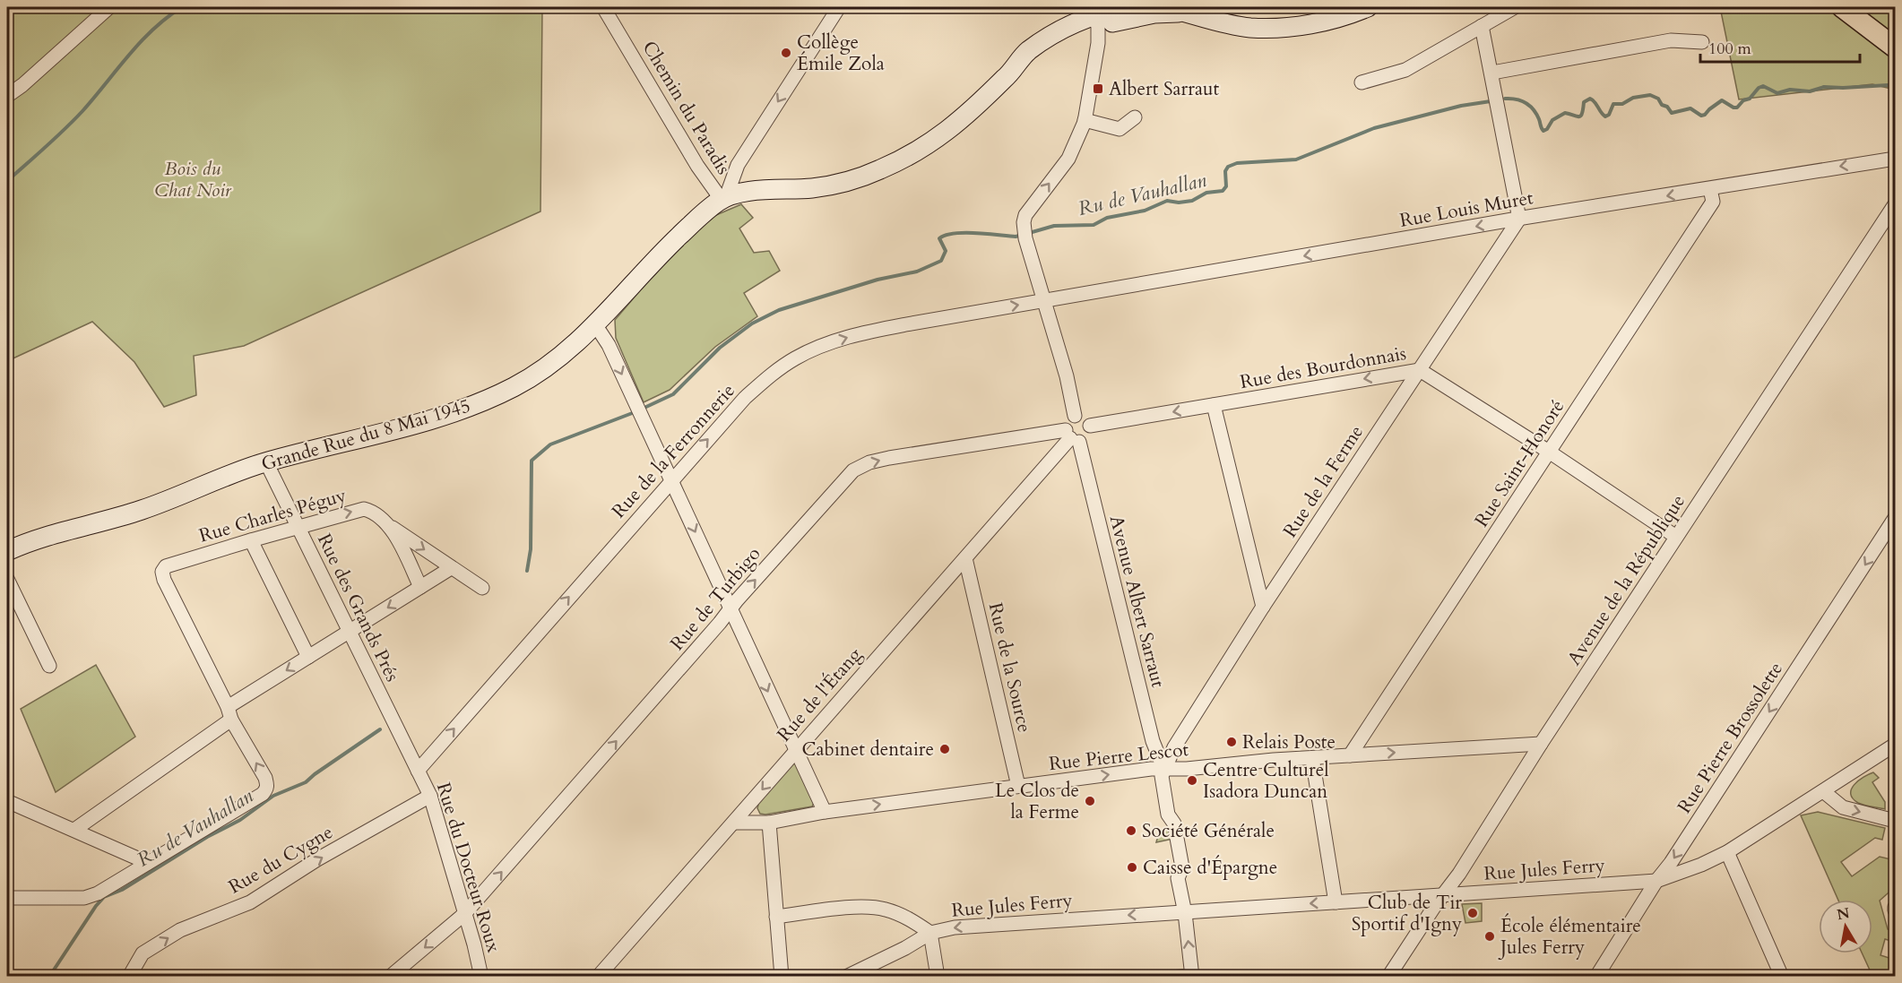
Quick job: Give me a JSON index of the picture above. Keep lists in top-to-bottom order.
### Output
{
  "streets": {
    "main road": ["Grande Rue du 8 Mai 1945"],
    "street": [
      "Chemin du Paradis",
      "Rue Louis Muret",
      "Rue des Bourdonnais",
      "Rue de la Ferronnerie",
      "Rue Saint-Honoré",
      "Rue de la Ferme",
      "Rue Charles Péguy",
      "Avenue de la République",
      "Rue de Turbigo",
      "Avenue Albert Sarraut",
      "Rue des Grands Prés",
      "Rue de la Source",
      "Rue de l'Étang",
      "Rue Pierre Brossolette",
      "Rue Pierre Lescot",
      "Rue du Cygne",
      "Rue du Docteur Roux",
      "Rue Jules Ferry"
    ]
  },
  "crossings": [
    ["Chemin du Paradis", "Grande Rue du 8 Mai 1945"],
    ["Rue Louis Muret", "Rue de la Ferronnerie"],
    ["Rue Louis Muret", "Rue Saint-Honoré"],
    ["Rue Louis Muret", "Rue de la Ferme"],
    ["Rue des Bourdonnais", "Rue Saint-Honoré"],
    ["Rue des Bourdonnais", "Rue de la Ferme"],
    ["Rue des Bourdonnais", "Avenue de la République"],
    ["Rue des Bourdonnais", "Rue de Turbigo"],
    ["Rue des Bourdonnais", "Avenue Albert Sarraut"],
    ["Rue des Bourdonnais", "Rue de l'Étang"],
    ["Grande Rue du 8 Mai 1945", "Rue des Grands Prés"],
    ["Rue de la Ferronnerie", "Rue des Grands Prés"],
    ["Rue de la Ferronnerie", "Rue du Docteur Roux"],
    ["Rue Saint-Honoré", "Rue Pierre Lescot"],
    ["Rue de la Ferme", "Avenue Albert Sarraut"],
    ["Rue de la Ferme", "Rue Pierre Lescot"],
    ["Rue Charles Péguy", "Rue des Grands Prés"],
    ["Avenue de la République", "Rue Pierre Lescot"],
    ["Avenue de la République", "Rue Jules Ferry"],
    ["Rue de Turbigo", "Avenue Albert Sarraut"],
    ["Rue de Turbigo", "Rue de l'Étang"],
    ["Rue de Turbigo", "Rue du Docteur Roux"],
    ["Avenue Albert Sarraut", "Rue de l'Étang"],
    ["Avenue Albert Sarraut", "Rue Pierre Lescot"],
    ["Rue des Grands Prés", "Rue du Docteur Roux"],
    ["Rue de la Source", "Rue de l'Étang"],
    ["Rue de la Source", "Rue Pierre Lescot"],
    ["Rue de l'Étang", "Rue Pierre Lescot"],
    ["Rue Pierre Brossolette", "Rue Jules Ferry"],
    ["Rue du Cygne", "Rue du Docteur Roux"]
  ],
  "one_way": [
    "Rue Louis Muret",
    "Rue des Bourdonnais",
    "Rue de la Ferronnerie",
    "Rue Pierre Brossolette",
    "Rue Pierre Lescot",
    "Rue Jules Ferry"
  ],
  "water": ["Ru de Vauhallan"],
  "parks": ["Bois du Chat Noir"],
  "places": {
    "other": [
      "Collège Émile Zola",
      "Relais Poste",
      "Cabinet dentaire",
      "Centre Culturel Isadora Duncan",
      "Le Clos de la Ferme",
      "Société Générale",
      "Caisse d'Épargne",
      "Club de Tir Sportif d'Igny",
      "École élémentaire Jules Ferry"
    ],
    "transit": ["Albert Sarraut"]
  },
  "scale_bar": "100 m",
  "north": "top"
}
